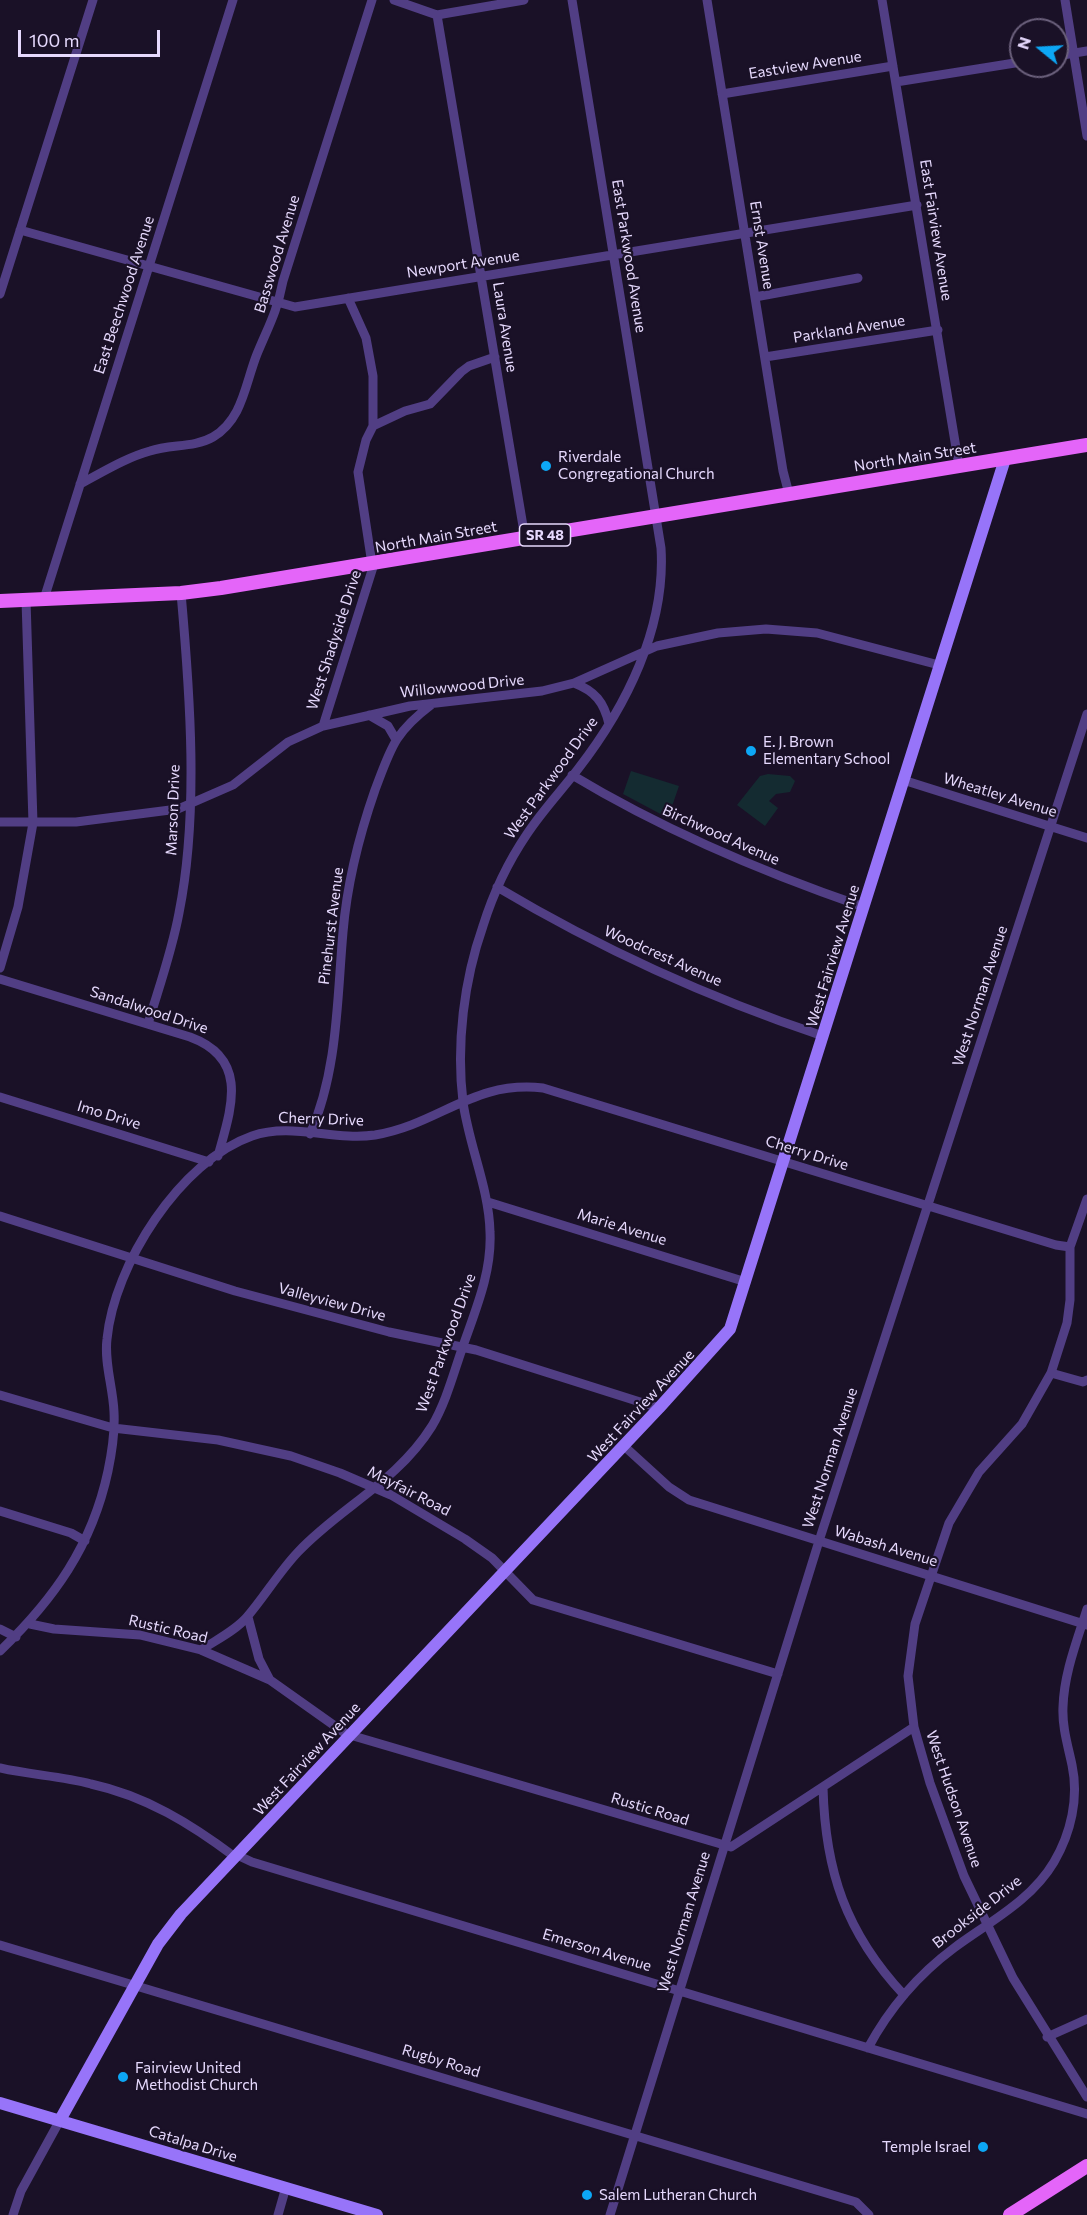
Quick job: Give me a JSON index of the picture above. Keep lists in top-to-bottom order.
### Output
{
  "streets": {
    "main road": ["North Main Street", "SR 48"],
    "street": [
      "Eastview Avenue",
      "East Fairview Avenue",
      "Ernst Avenue",
      "Basswood Avenue",
      "East Parkwood Avenue",
      "Newport Avenue",
      "East Beechwood Avenue",
      "Laura Avenue",
      "Parkland Avenue",
      "West Shadyside Drive",
      "Willowwood Drive",
      "West Parkwood Drive",
      "Wheatley Avenue",
      "Marson Drive",
      "Birchwood Avenue",
      "Pinehurst Avenue",
      "Woodcrest Avenue",
      "West Fairview Avenue",
      "West Norman Avenue",
      "Sandalwood Drive",
      "Imo Drive",
      "Cherry Drive",
      "Marie Avenue",
      "Valleyview Drive",
      "Mayfair Road",
      "Wabash Avenue",
      "Rustic Road",
      "West Hudson Avenue",
      "Brookside Drive",
      "Emerson Avenue",
      "Rugby Road",
      "Catalpa Drive"
    ]
  },
  "crossings": [
    ["Eastview Avenue", "East Fairview Avenue"],
    ["Eastview Avenue", "Ernst Avenue"],
    ["East Fairview Avenue", "Newport Avenue"],
    ["East Fairview Avenue", "Parkland Avenue"],
    ["East Fairview Avenue", "North Main Street"],
    ["Ernst Avenue", "Newport Avenue"],
    ["Ernst Avenue", "Parkland Avenue"],
    ["Ernst Avenue", "North Main Street"],
    ["Basswood Avenue", "Newport Avenue"],
    ["Basswood Avenue", "East Beechwood Avenue"],
    ["East Parkwood Avenue", "Newport Avenue"],
    ["East Parkwood Avenue", "North Main Street"],
    ["East Parkwood Avenue", "West Parkwood Drive"],
    ["Newport Avenue", "East Beechwood Avenue"],
    ["Newport Avenue", "Laura Avenue"],
    ["East Beechwood Avenue", "North Main Street"],
    ["Laura Avenue", "North Main Street"],
    ["North Main Street", "West Shadyside Drive"],
    ["North Main Street", "West Parkwood Drive"],
    ["North Main Street", "Marson Drive"],
    ["North Main Street", "West Fairview Avenue"],
    ["West Shadyside Drive", "Willowwood Drive"],
    ["Willowwood Drive", "West Parkwood Drive"],
    ["Willowwood Drive", "Marson Drive"],
    ["Willowwood Drive", "Pinehurst Avenue"],
    ["Willowwood Drive", "West Fairview Avenue"],
    ["West Parkwood Drive", "Birchwood Avenue"],
    ["West Parkwood Drive", "Woodcrest Avenue"],
    ["West Parkwood Drive", "Cherry Drive"],
    ["West Parkwood Drive", "Marie Avenue"],
    ["West Parkwood Drive", "Valleyview Drive"],
    ["West Parkwood Drive", "Mayfair Road"],
    ["West Parkwood Drive", "Rustic Road"],
    ["Wheatley Avenue", "West Fairview Avenue"],
    ["Wheatley Avenue", "West Norman Avenue"],
    ["Marson Drive", "Sandalwood Drive"],
    ["Birchwood Avenue", "West Fairview Avenue"],
    ["Pinehurst Avenue", "Cherry Drive"],
    ["Woodcrest Avenue", "West Fairview Avenue"],
    ["West Fairview Avenue", "Cherry Drive"],
    ["West Fairview Avenue", "Marie Avenue"],
    ["West Fairview Avenue", "Valleyview Drive"],
    ["West Fairview Avenue", "Mayfair Road"],
    ["West Fairview Avenue", "Wabash Avenue"],
    ["West Fairview Avenue", "Rustic Road"],
    ["West Fairview Avenue", "Emerson Avenue"],
    ["West Fairview Avenue", "Rugby Road"],
    ["West Fairview Avenue", "Catalpa Drive"],
    ["West Norman Avenue", "Cherry Drive"],
    ["West Norman Avenue", "Mayfair Road"],
    ["West Norman Avenue", "Wabash Avenue"],
    ["West Norman Avenue", "Rustic Road"],
    ["West Norman Avenue", "Emerson Avenue"],
    ["West Norman Avenue", "Rugby Road"],
    ["Sandalwood Drive", "Cherry Drive"],
    ["Imo Drive", "Cherry Drive"],
    ["Cherry Drive", "Valleyview Drive"],
    ["Cherry Drive", "Mayfair Road"],
    ["Cherry Drive", "Rustic Road"],
    ["Cherry Drive", "West Hudson Avenue"],
    ["Wabash Avenue", "West Hudson Avenue"],
    ["Wabash Avenue", "Brookside Drive"],
    ["West Hudson Avenue", "Brookside Drive"],
    ["Brookside Drive", "Emerson Avenue"]
  ],
  "places": [
    "Riverdale Congregational Church",
    "E. J. Brown Elementary School",
    "Fairview United Methodist Church",
    "Temple Israel",
    "Salem Lutheran Church"
  ],
  "scale_bar": "100 m",
  "north": "left"
}
